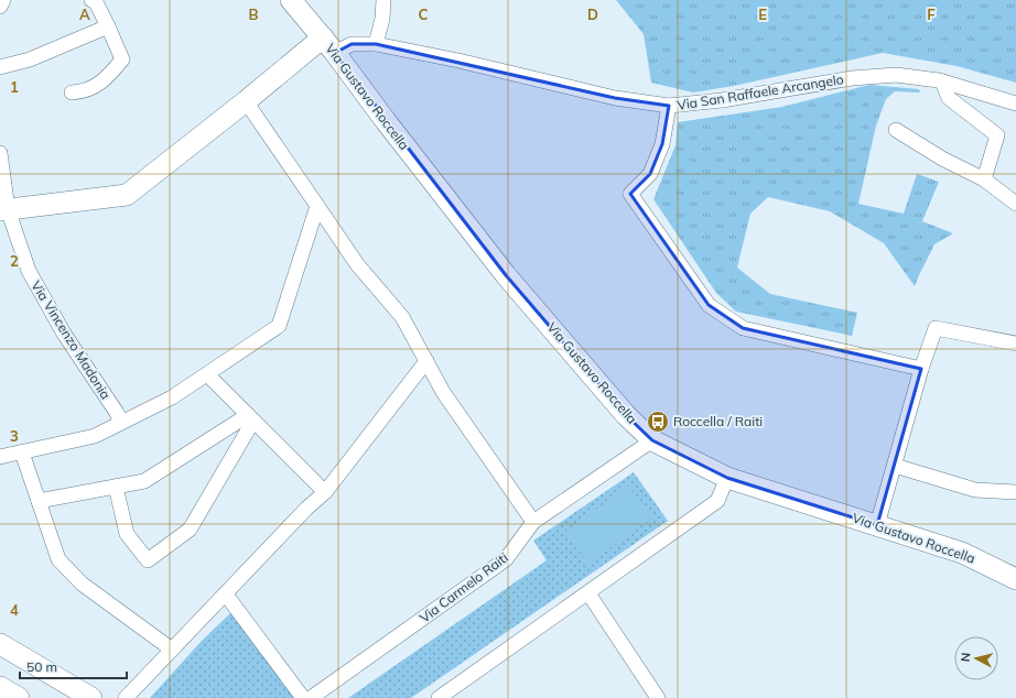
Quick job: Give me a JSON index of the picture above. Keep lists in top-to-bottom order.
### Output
{
  "streets": {
    "street": [
      "Via San Raffaele Arcangelo",
      "Via Gustavo Roccella",
      "Via Vincenzo Madonia",
      "Via Carmelo Raiti"
    ]
  },
  "crossings": [
    ["Via San Raffaele Arcangelo", "Via Gustavo Roccella"],
    ["Via Gustavo Roccella", "Via Carmelo Raiti"]
  ],
  "places": {
    "bus stop": ["Roccella / Raiti"]
  },
  "scale_bar": "50 m",
  "north": "left",
  "grid": {
    "columns": [
      "A",
      "B",
      "C",
      "D",
      "E",
      "F"
    ],
    "rows": [
      "1",
      "2",
      "3",
      "4"
    ]
  }
}
